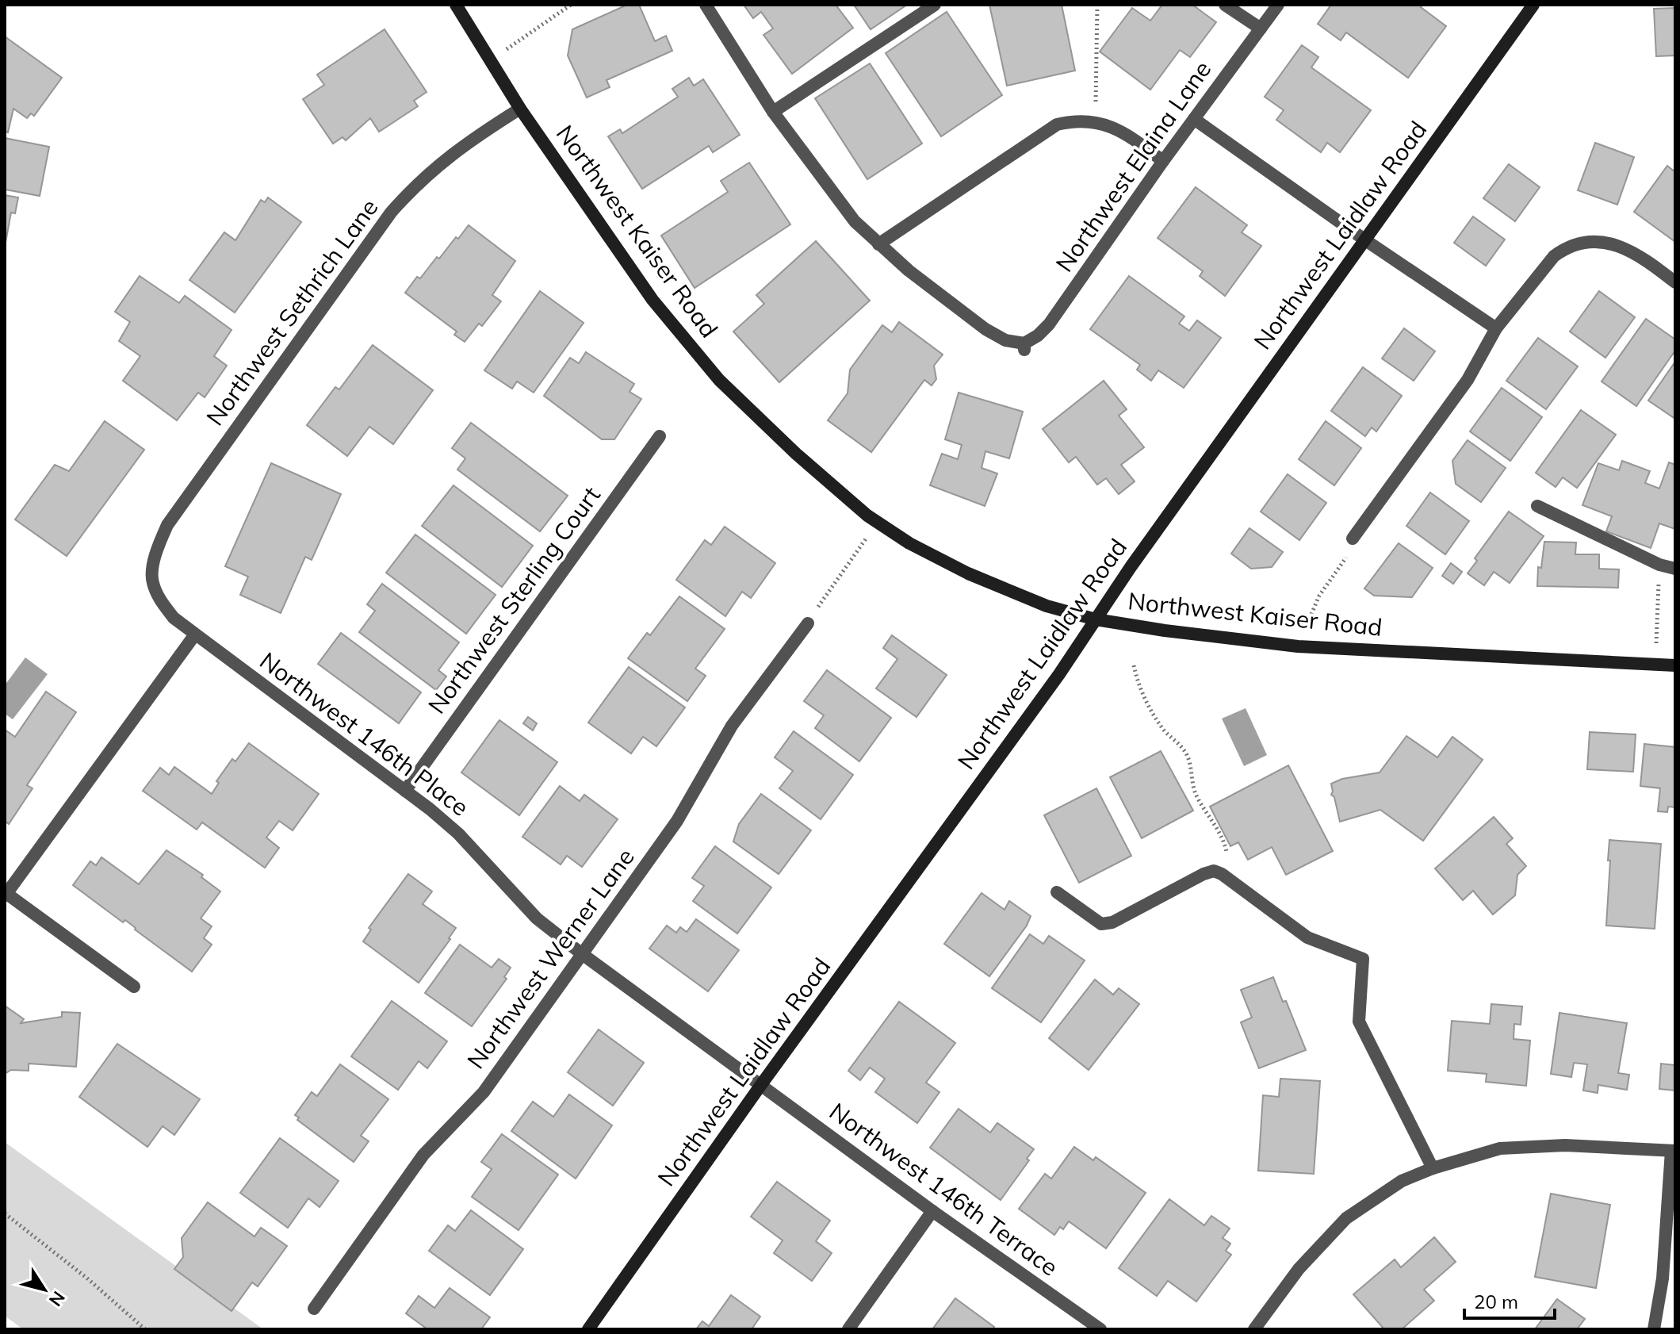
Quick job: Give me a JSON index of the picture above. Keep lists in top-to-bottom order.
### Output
{
  "streets": {
    "main road": ["Northwest Kaiser Road", "Northwest Laidlaw Road"],
    "street": [
      "Northwest Elaina Lane",
      "Northwest Sethrich Lane",
      "Northwest Sterling Court",
      "Northwest 146th Place",
      "Northwest Werner Lane",
      "Northwest 146th Terrace"
    ]
  },
  "crossings": [
    ["Northwest Kaiser Road", "Northwest Laidlaw Road"],
    ["Northwest Kaiser Road", "Northwest Sethrich Lane"],
    ["Northwest Laidlaw Road", "Northwest 146th Place"],
    ["Northwest Laidlaw Road", "Northwest 146th Terrace"],
    ["Northwest Sethrich Lane", "Northwest 146th Place"],
    ["Northwest Sterling Court", "Northwest 146th Place"],
    ["Northwest 146th Place", "Northwest Werner Lane"],
    ["Northwest 146th Place", "Northwest 146th Terrace"]
  ],
  "scale_bar": "20 m",
  "north": "bottom right"
}
